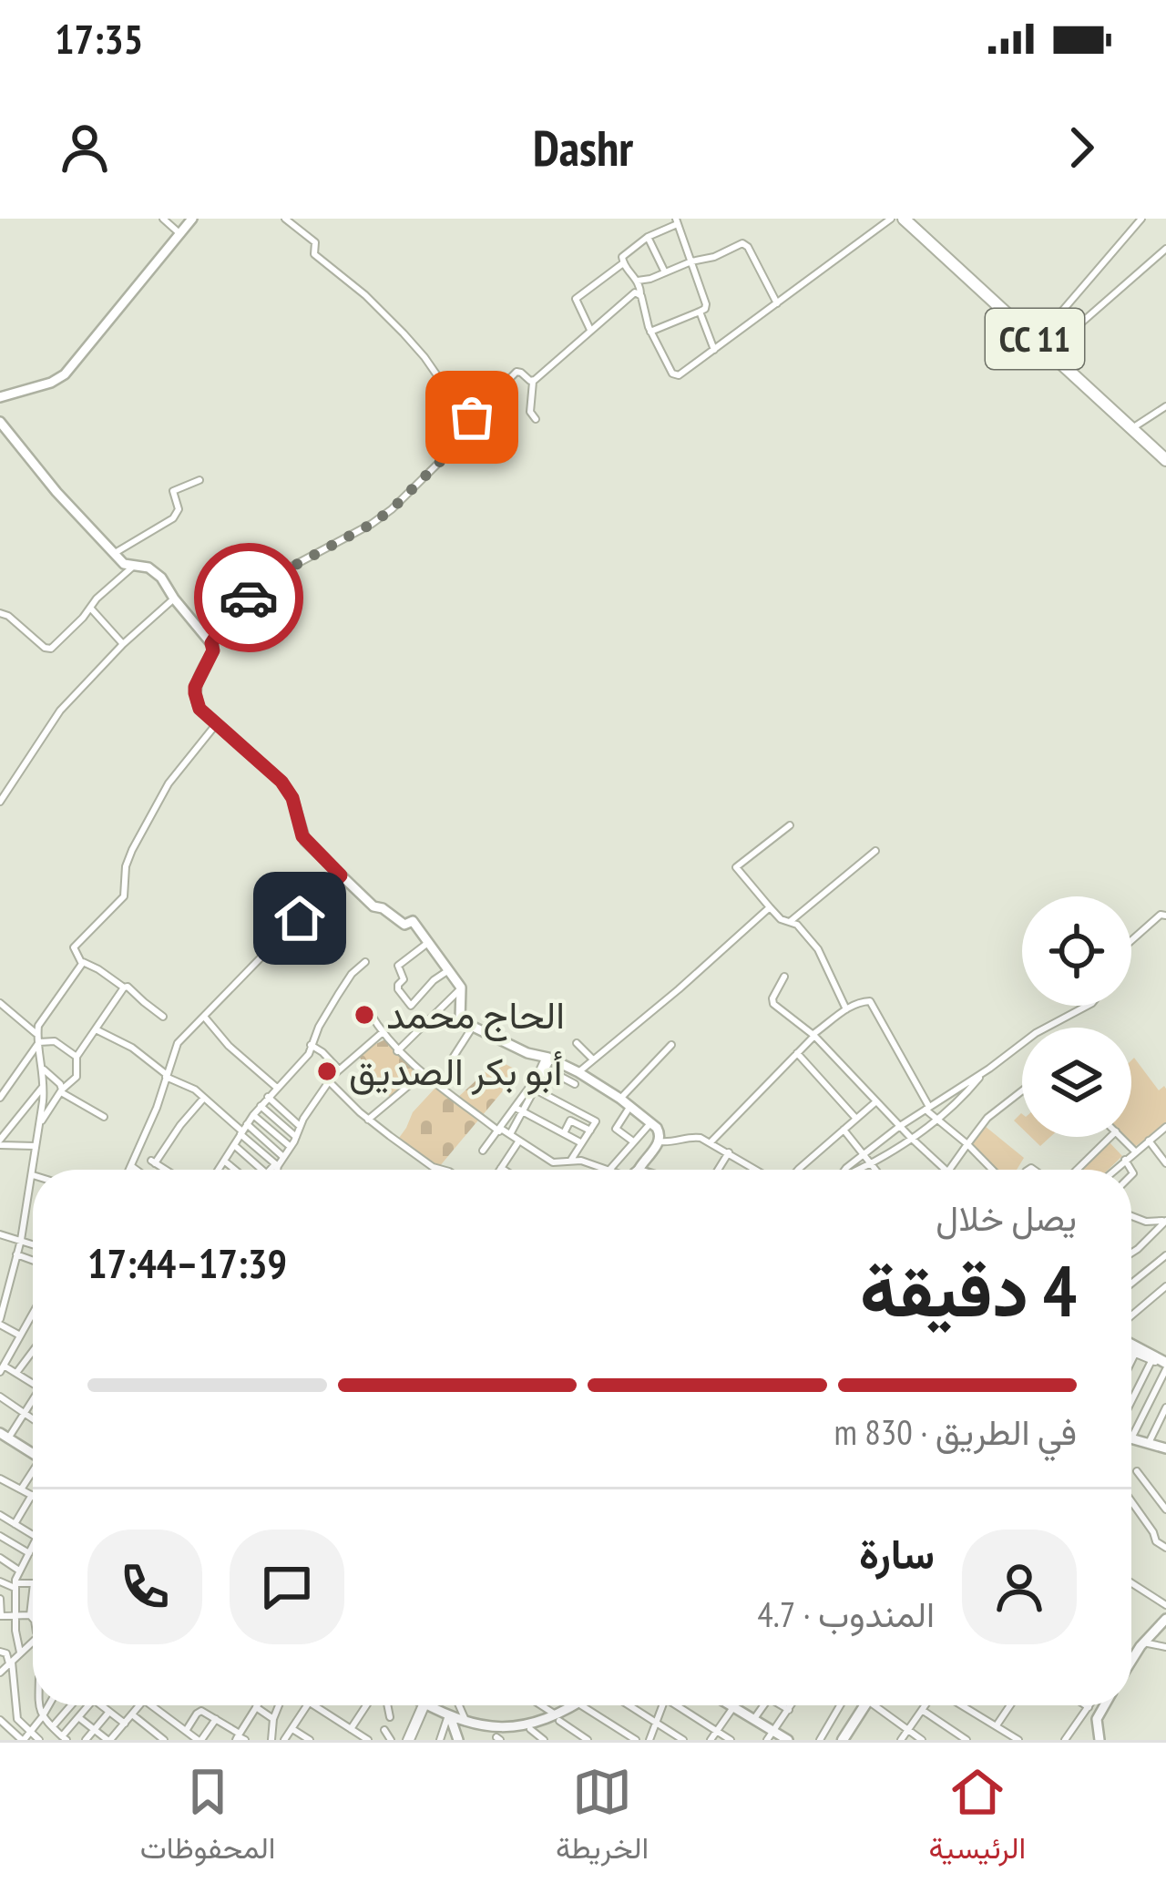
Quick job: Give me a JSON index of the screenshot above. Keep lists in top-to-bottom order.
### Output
{
  "streets": {
    "main road": ["CC 11"]
  },
  "places": ["الحاج محمد", "أبو بكر الصديق"],
  "page": {
    "status": "17:35",
    "header": "Dashr",
    "heading": ["4 دقيقة", "يصل خلال", "17:39–17:44"],
    "panel": ["سارة", "المندوب · 4.7"],
    "bar": "في الطريق · 830 m",
    "tabs": ["الرئيسية", "الخريطة", "المحفوظات"]
  }
}
